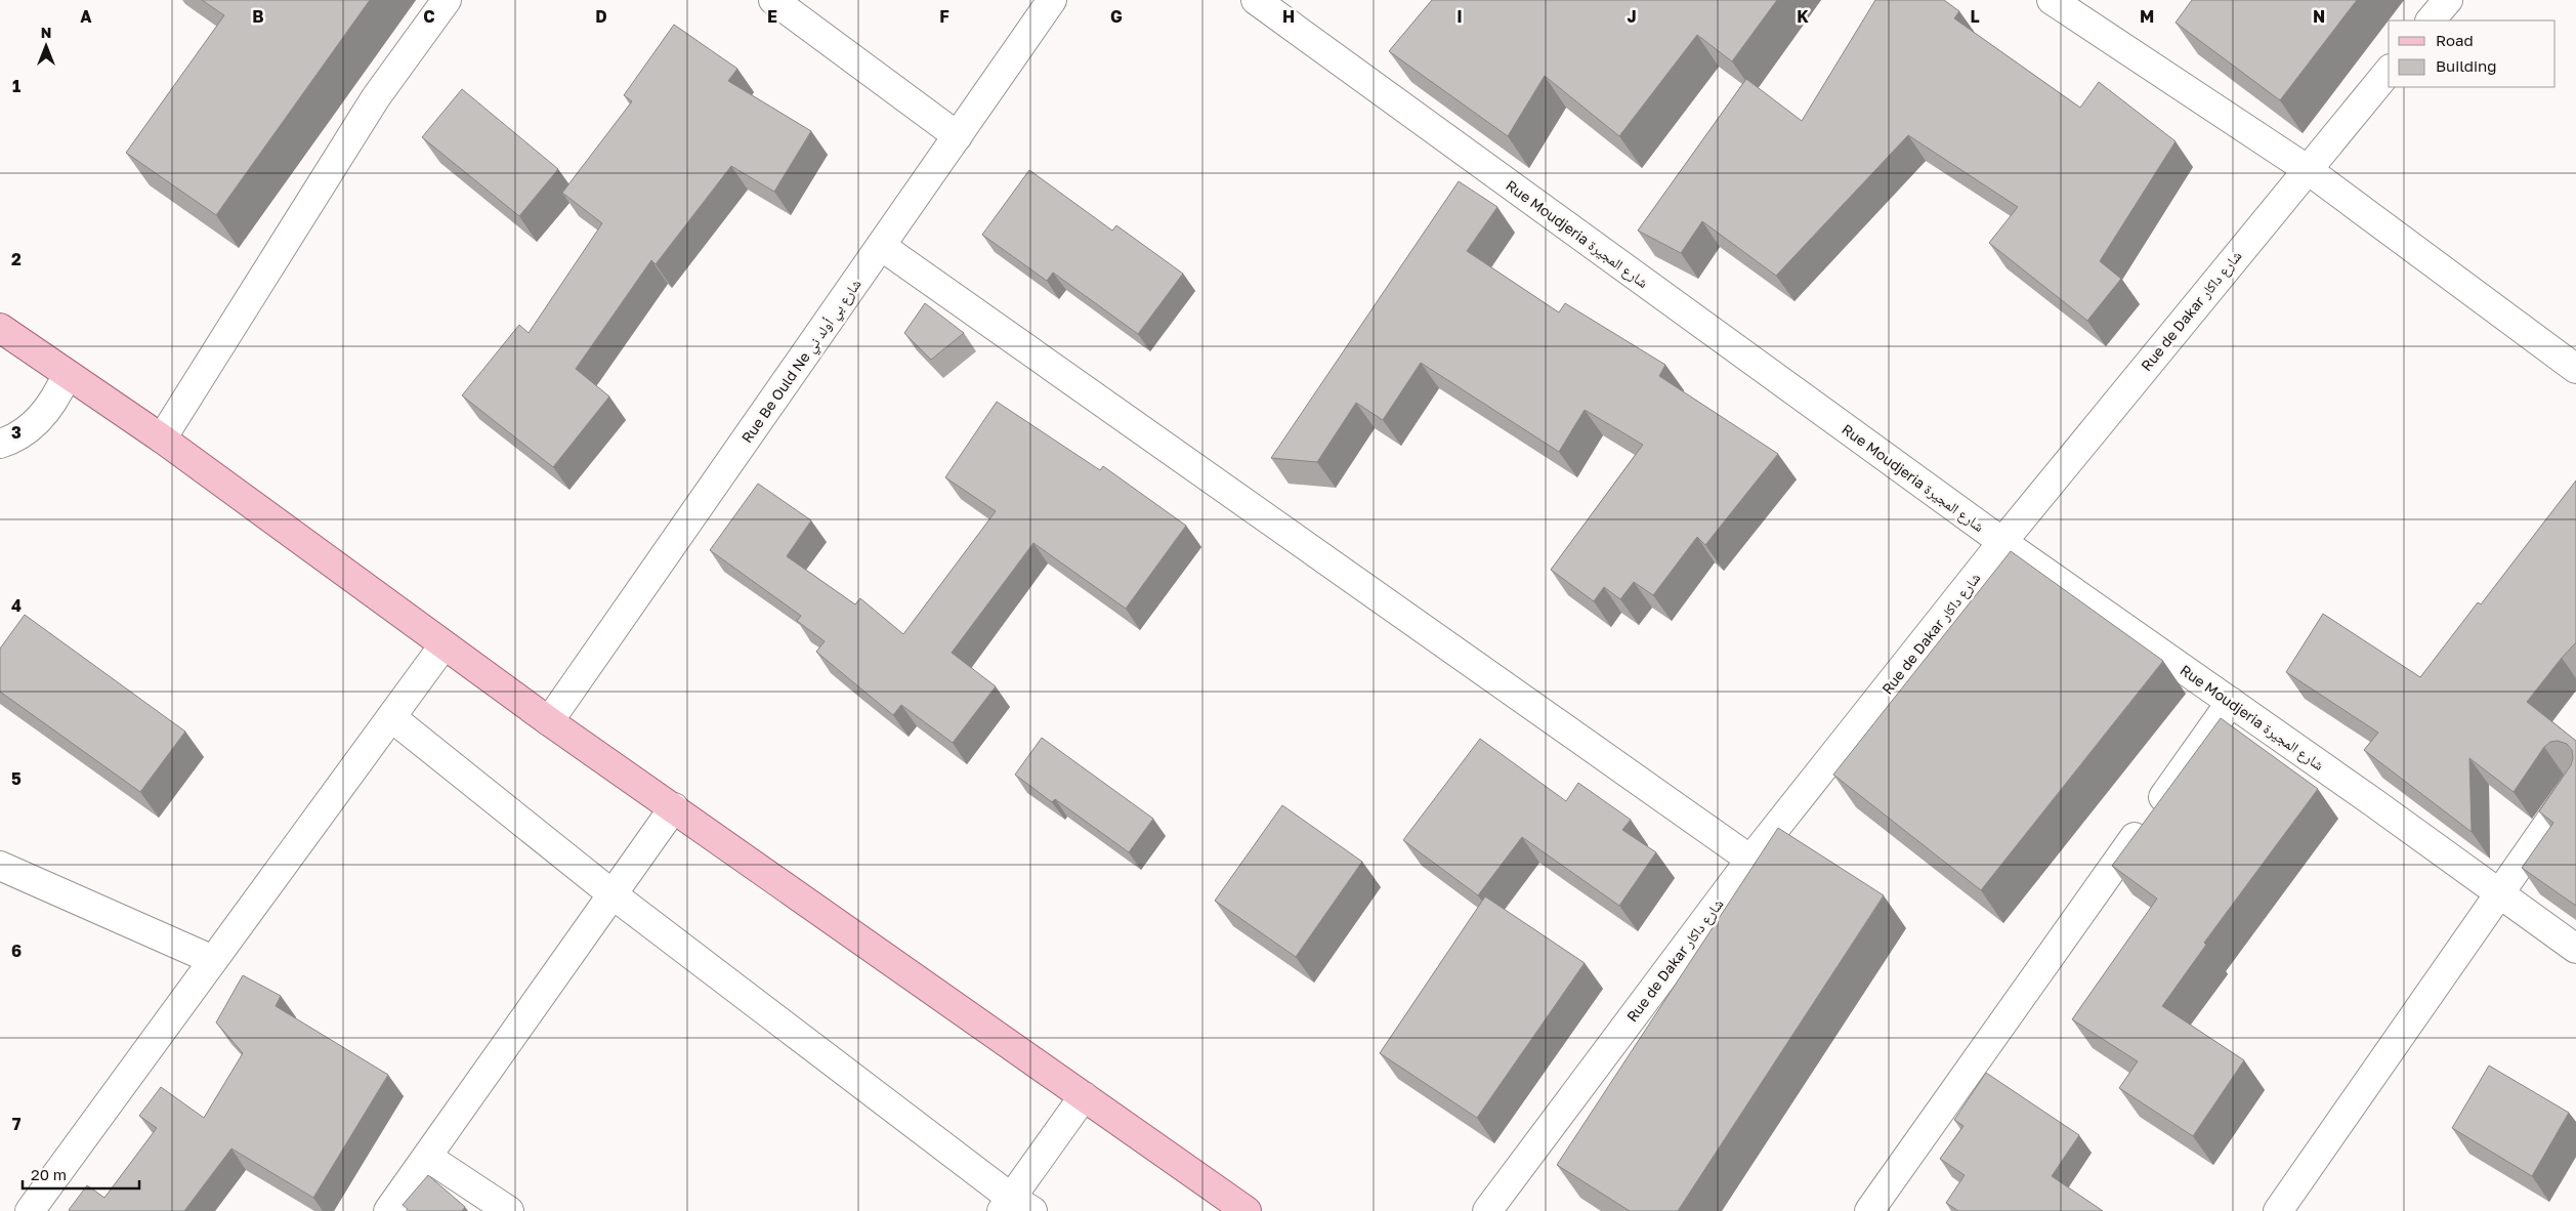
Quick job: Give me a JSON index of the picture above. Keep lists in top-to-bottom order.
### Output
{
  "streets": {
    "street": ["Rue Moudjeria شارع المجيرة", "Rue de Dakar شارع داكار", "Rue Be Ould Ne شارع بي أولد ني"]
  },
  "crossings": [
    ["Rue Moudjeria شارع المجيرة", "Rue de Dakar شارع داكار"]
  ],
  "legend": ["Road", "Building"],
  "scale_bar": "20 m",
  "north": "top",
  "grid": {
    "columns": [
      "A",
      "B",
      "C",
      "D",
      "E",
      "F",
      "G",
      "H",
      "I",
      "J",
      "K",
      "L",
      "M",
      "N"
    ],
    "rows": [
      "1",
      "2",
      "3",
      "4",
      "5",
      "6",
      "7"
    ]
  }
}
